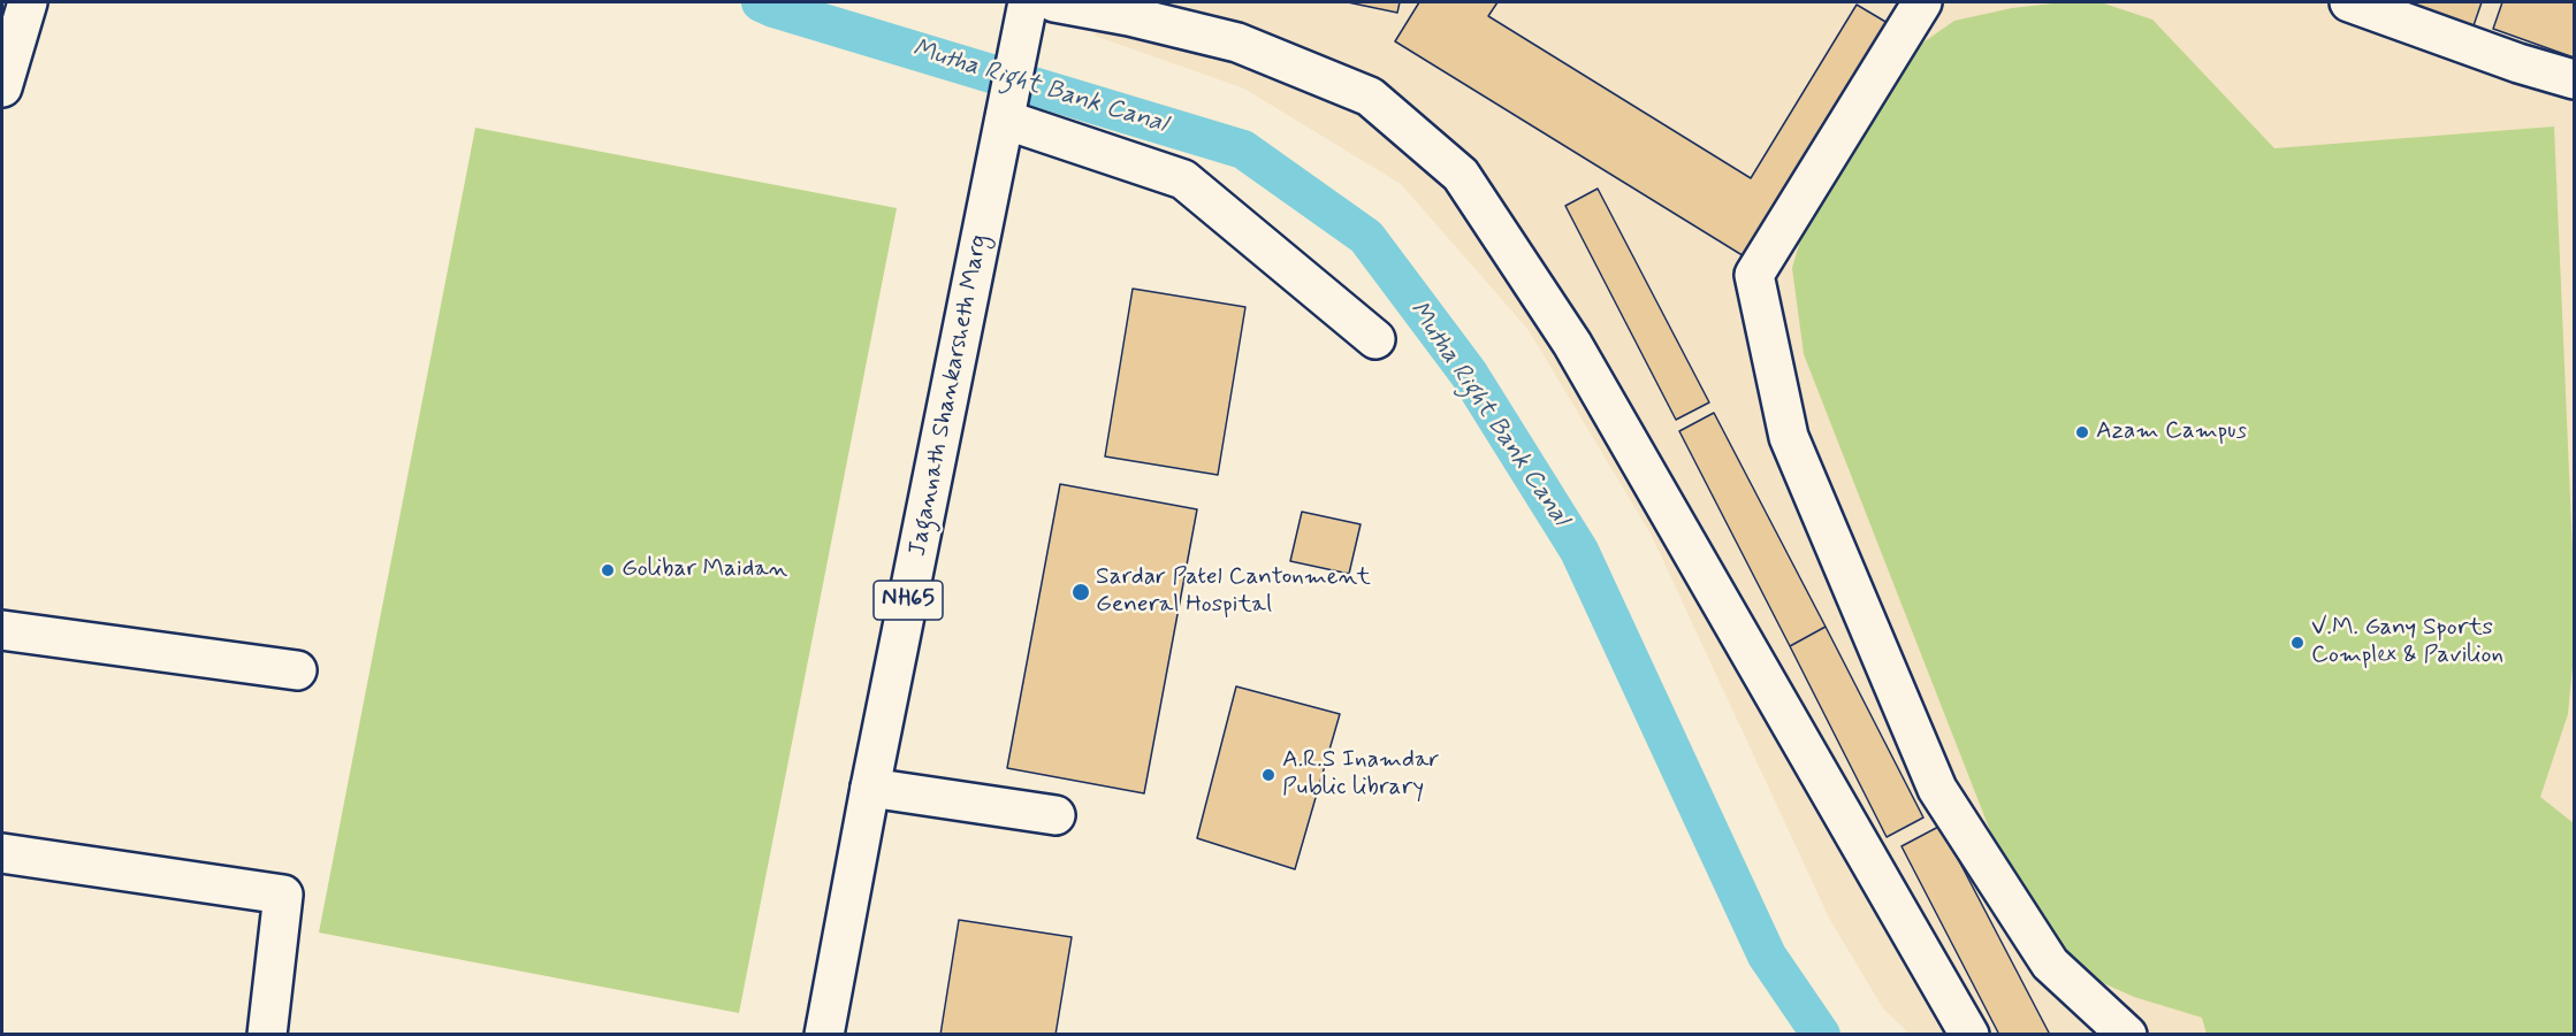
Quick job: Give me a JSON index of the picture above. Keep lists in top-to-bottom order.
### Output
{
  "streets": {
    "main road": ["Jagannath Shankarsheth Marg", "NH65"]
  },
  "water": ["Mutha Right Bank Canal"],
  "places": [
    "Azam Campus",
    "Golibar Maidan",
    "Sardar Patel Cantonment General Hospital",
    "V.M. Gany Sports Complex & Pavilion",
    "A.R.S Inamdar Public library"
  ]
}
